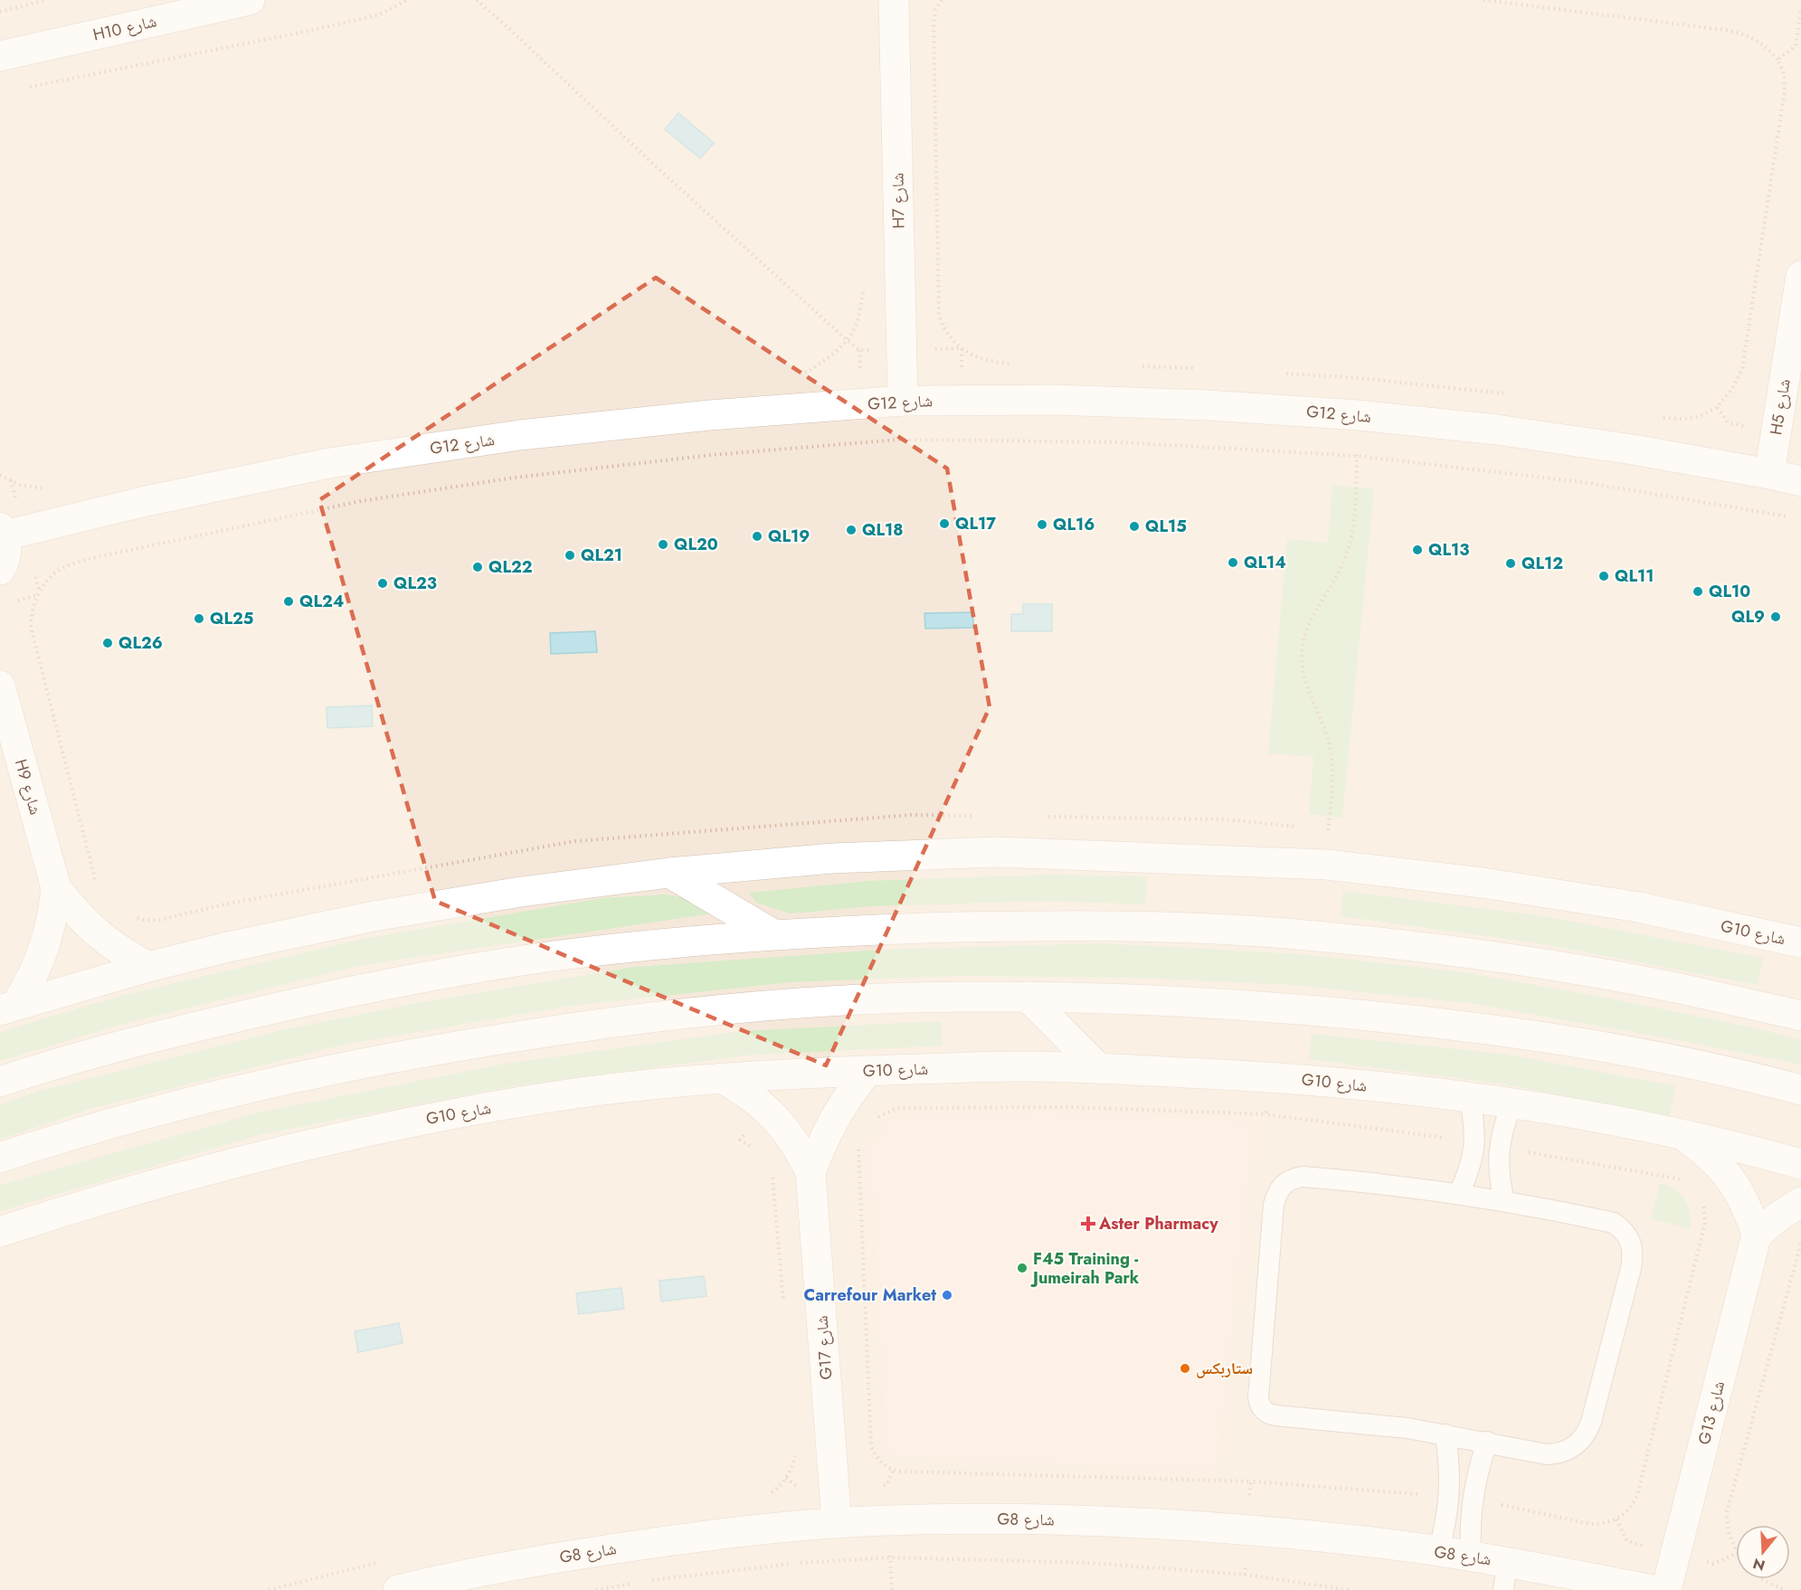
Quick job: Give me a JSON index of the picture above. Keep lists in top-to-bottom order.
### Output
{
  "streets": {
    "street": [
      "H10 شارع",
      "H7 شارع",
      "G12 شارع",
      "H5 شارع",
      "H9 شارع",
      "G10 شارع",
      "G17 شارع",
      "G13 شارع",
      "G8 شارع"
    ]
  },
  "crossings": [
    ["H7 شارع", "G12 شارع"],
    ["G12 شارع", "H5 شارع"],
    ["H9 شارع", "G10 شارع"],
    ["G10 شارع", "G17 شارع"],
    ["G17 شارع", "G8 شارع"]
  ],
  "places": {
    "other": [
      "QL17",
      "QL16",
      "QL15",
      "QL18",
      "QL19",
      "QL20",
      "QL13",
      "QL21",
      "QL14",
      "QL12",
      "QL22",
      "QL11",
      "QL23",
      "QL10",
      "QL24",
      "QL9",
      "QL25",
      "QL26",
      "F45 Training - Jumeirah Park",
      "Carrefour Market",
      "ستاربكس"
    ],
    "health": ["Aster Pharmacy"]
  },
  "north": "bottom"
}
